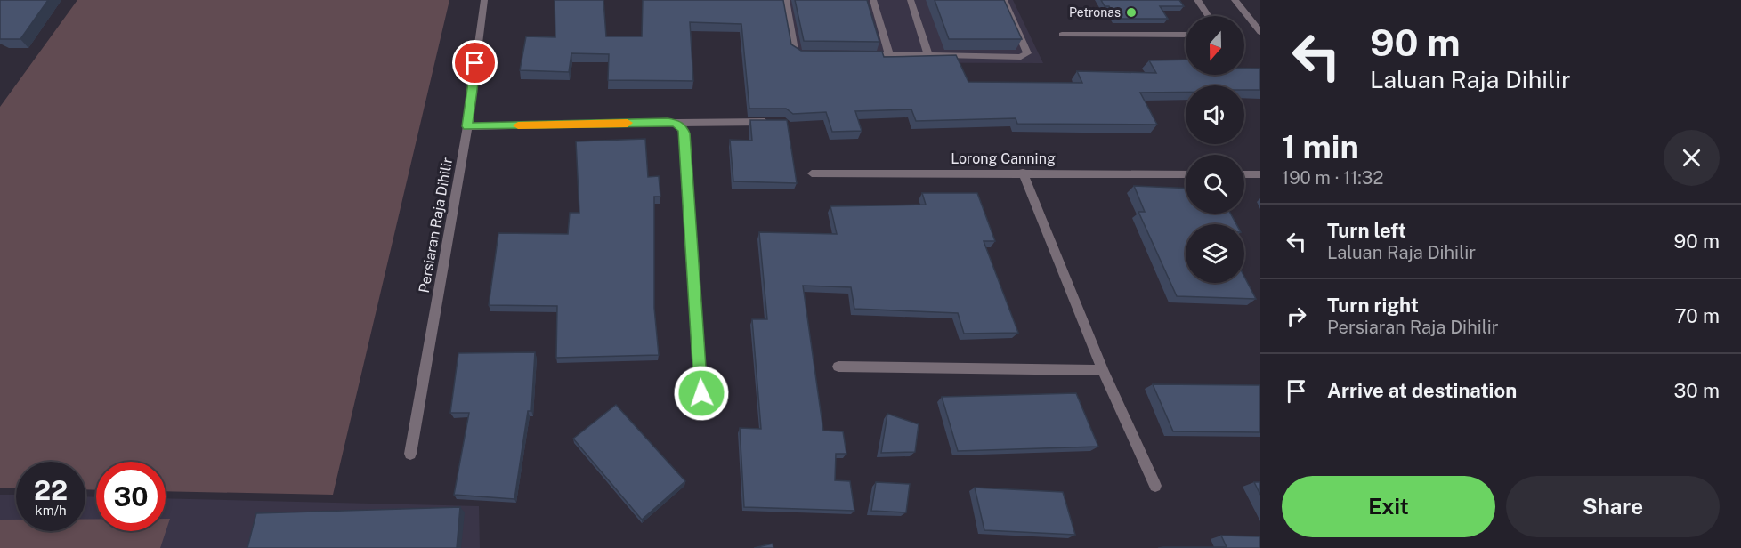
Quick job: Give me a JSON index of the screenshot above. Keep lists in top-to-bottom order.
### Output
{
  "streets": {
    "street": ["Lorong Canning", "Persiaran Raja Dihilir"]
  },
  "places": ["Petronas"],
  "north": "bottom",
  "page": {
    "turn": ["90 m", "Laluan Raja Dihilir"],
    "heading": ["1 min", "190 m · 11:32"],
    "list": [
      {
        "name": "Turn left",
        "note": "Laluan Raja Dihilir",
        "value": "90 m"
      },
      {
        "name": "Turn right",
        "note": "Persiaran Raja Dihilir",
        "value": "70 m"
      },
      {
        "name": "Arrive at destination",
        "value": "30 m"
      }
    ],
    "speed": "22 km/h",
    "limit": "30",
    "buttons": ["Exit", "Share"]
  }
}
